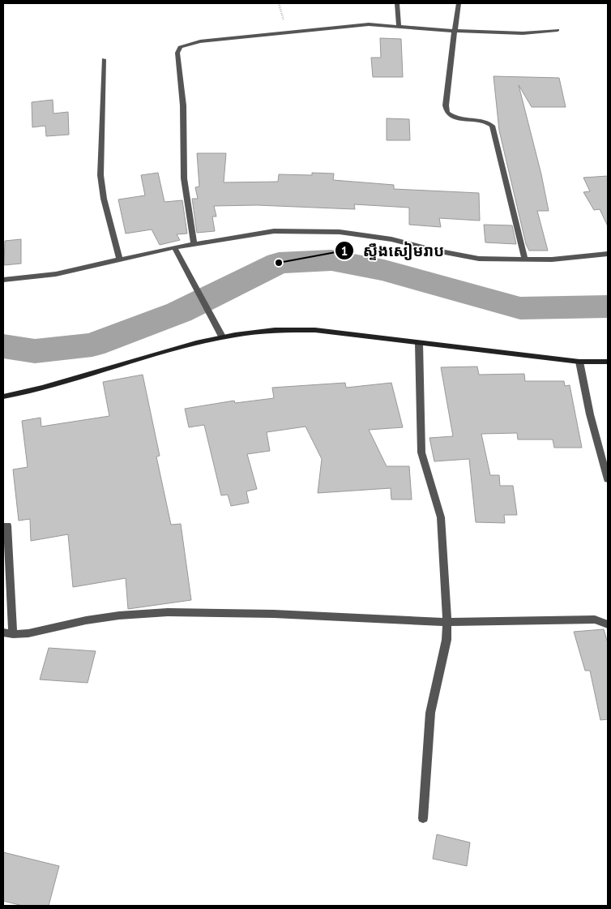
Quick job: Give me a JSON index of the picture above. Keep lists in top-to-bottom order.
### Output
{
  "places": ["ស្ទឹងសៀមរាប"]
}
